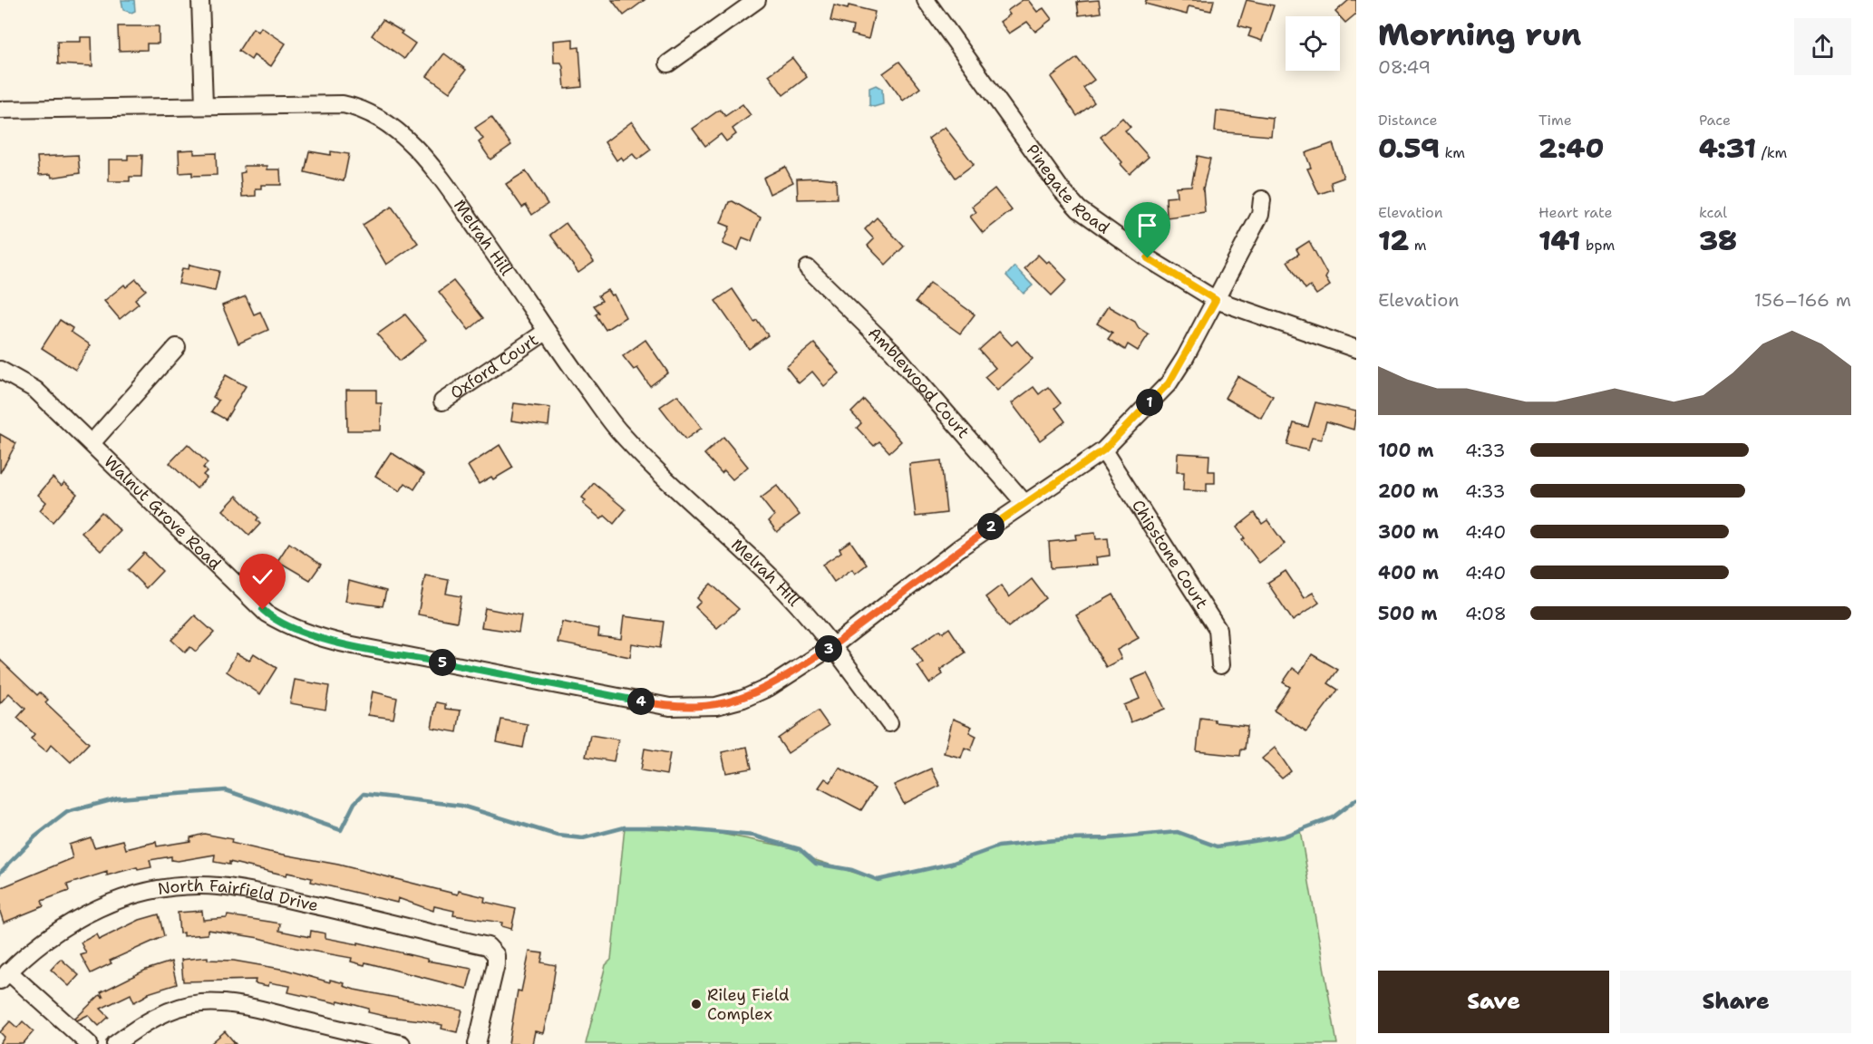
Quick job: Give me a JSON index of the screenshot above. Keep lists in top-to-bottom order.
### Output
{
  "streets": {
    "street": [
      "Pinegate Road",
      "Melrah Hill",
      "Oxford Court",
      "Amblewood Court",
      "Walnut Grove Road",
      "Chipstone Court",
      "North Fairfield Drive"
    ]
  },
  "crossings": [
    ["Pinegate Road", "Walnut Grove Road"],
    ["Melrah Hill", "Oxford Court"],
    ["Melrah Hill", "Walnut Grove Road"],
    ["Amblewood Court", "Walnut Grove Road"],
    ["Walnut Grove Road", "Chipstone Court"]
  ],
  "places": ["Riley Field Complex"],
  "page": {
    "heading": ["Morning run", "08:49"],
    "stats": [
      ["Distance", "0.59 km"],
      ["Time", "2:40"],
      ["Pace", "4:31 /km"],
      ["Elevation", "12 m"],
      ["Heart rate", "141 bpm"],
      ["kcal", "38"]
    ],
    "chart": ["Elevation", "156–166 m"],
    "pins": [
      "1",
      "2",
      "3",
      "5",
      "4"
    ],
    "list": [
      {
        "name": "100 m",
        "note": "4:33"
      },
      {
        "name": "200 m",
        "note": "4:33"
      },
      {
        "name": "300 m",
        "note": "4:40"
      },
      {
        "name": "400 m",
        "note": "4:40"
      },
      {
        "name": "500 m",
        "note": "4:08"
      }
    ],
    "buttons": ["Save", "Share"]
  }
}
